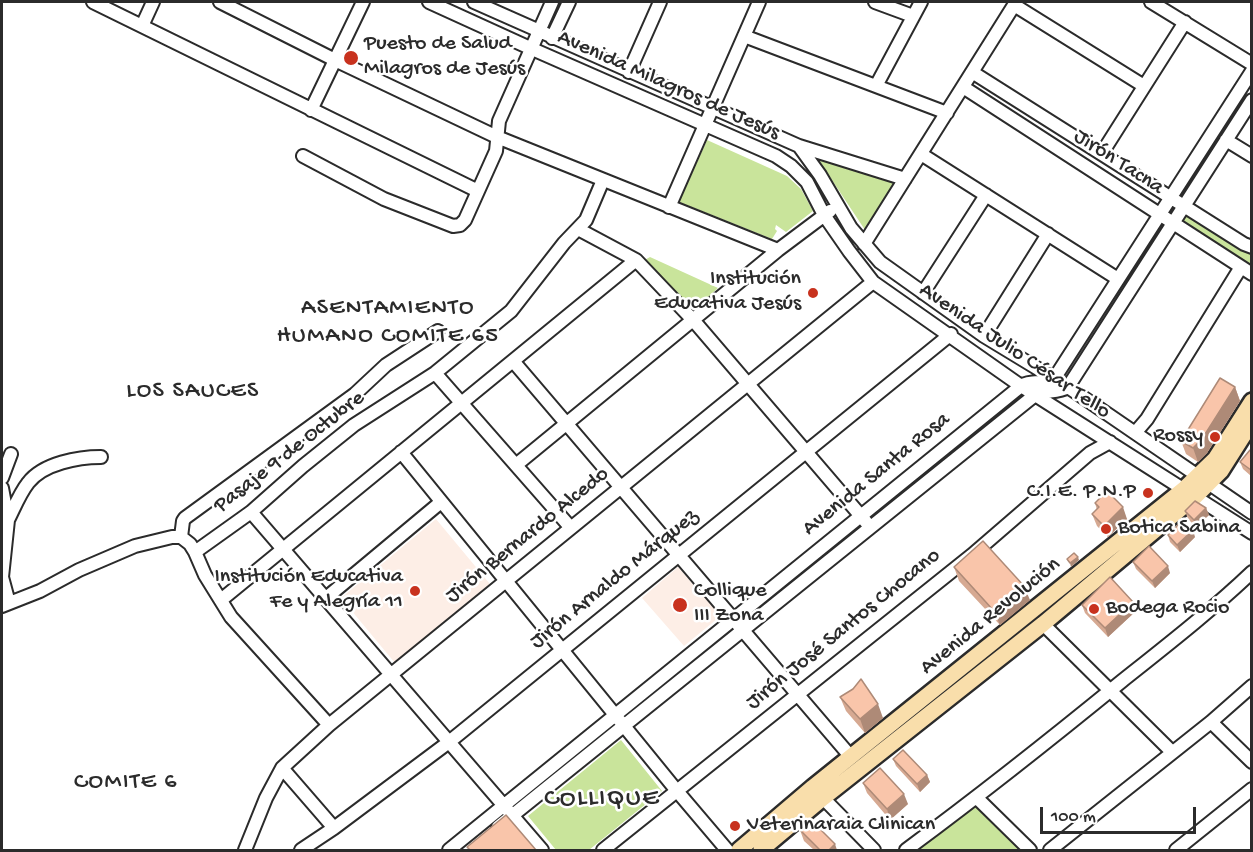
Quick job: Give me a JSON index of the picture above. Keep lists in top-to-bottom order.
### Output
{
  "streets": {
    "main road": ["Avenida Revolución"],
    "street": [
      "Avenida Milagros de Jesús",
      "Jirón Tacna",
      "Avenida Julio César Tello",
      "Pasaje 9 de Octubre",
      "Avenida Santa Rosa",
      "Jirón Bernardo Alcedo",
      "Jirón Arnaldo Márquez",
      "Jirón José Santos Chocano"
    ]
  },
  "crossings": [
    ["Avenida Milagros de Jesús", "Avenida Julio César Tello"],
    ["Avenida Julio César Tello", "Avenida Santa Rosa"],
    ["Avenida Julio César Tello", "Jirón Bernardo Alcedo"],
    ["Avenida Julio César Tello", "Jirón Arnaldo Márquez"],
    ["Avenida Julio César Tello", "Avenida Revolución"],
    ["Avenida Julio César Tello", "Jirón José Santos Chocano"]
  ],
  "districts": [
    "ASENTAMIENTO HUMANO COMITE 65",
    "LOS SAUCES",
    "COMITE 6",
    "COLLIQUE"
  ],
  "places": [
    "Puesto de Salud Milagros de Jesús",
    "Institución Educativa Jesús",
    "Rossy",
    "C.I.E. P.N.P",
    "Botica Sabina",
    "Institución Educativa Fe y Alegría 11",
    "Collique III Zona",
    "Bodega Rocio",
    "Veterinaraia Clinican"
  ],
  "scale_bar": "100 m"
}
